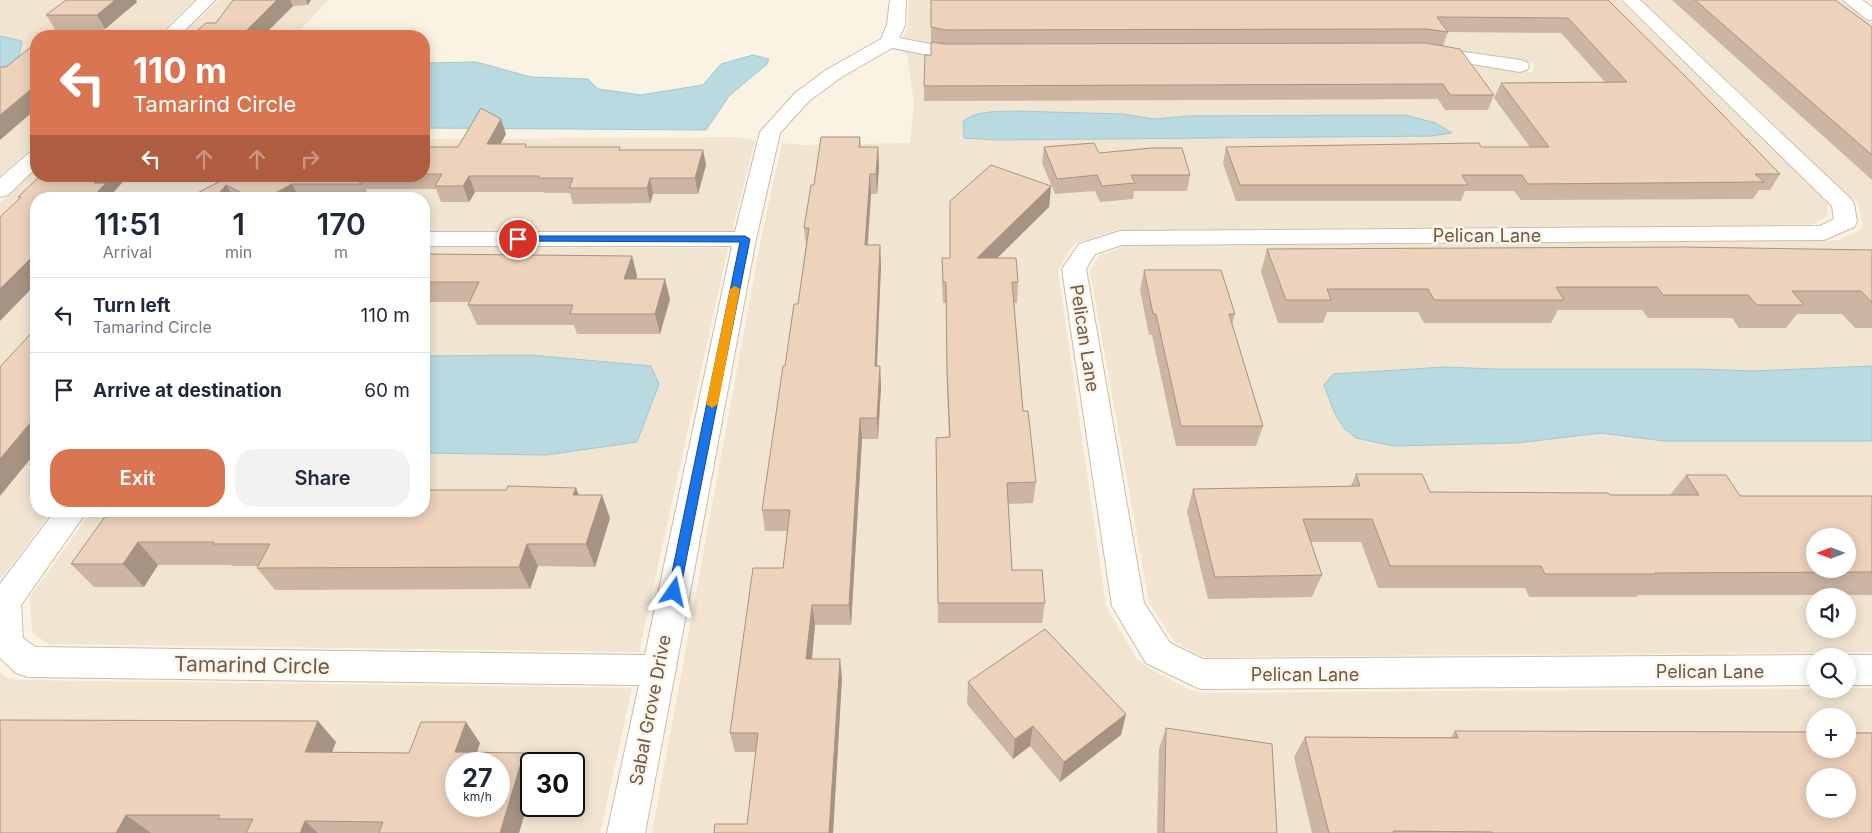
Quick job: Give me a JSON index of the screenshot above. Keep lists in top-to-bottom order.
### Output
{
  "streets": {
    "street": ["Pelican Lane", "Tamarind Circle", "Sabal Grove Drive"]
  },
  "crossings": [
    ["Tamarind Circle", "Sabal Grove Drive"]
  ],
  "north": "left",
  "page": {
    "turn": ["110 m", "Tamarind Circle"],
    "eta": [
      "11:51",
      "Arrival",
      "1",
      "min",
      "170",
      "m"
    ],
    "list": [
      {
        "name": "Turn left",
        "note": "Tamarind Circle",
        "value": "110 m"
      },
      {
        "name": "Arrive at destination",
        "value": "60 m"
      }
    ],
    "buttons": ["Exit", "Share"],
    "map_buttons": ["+", "−"],
    "speed": "27 km/h",
    "limit": "30"
  }
}
